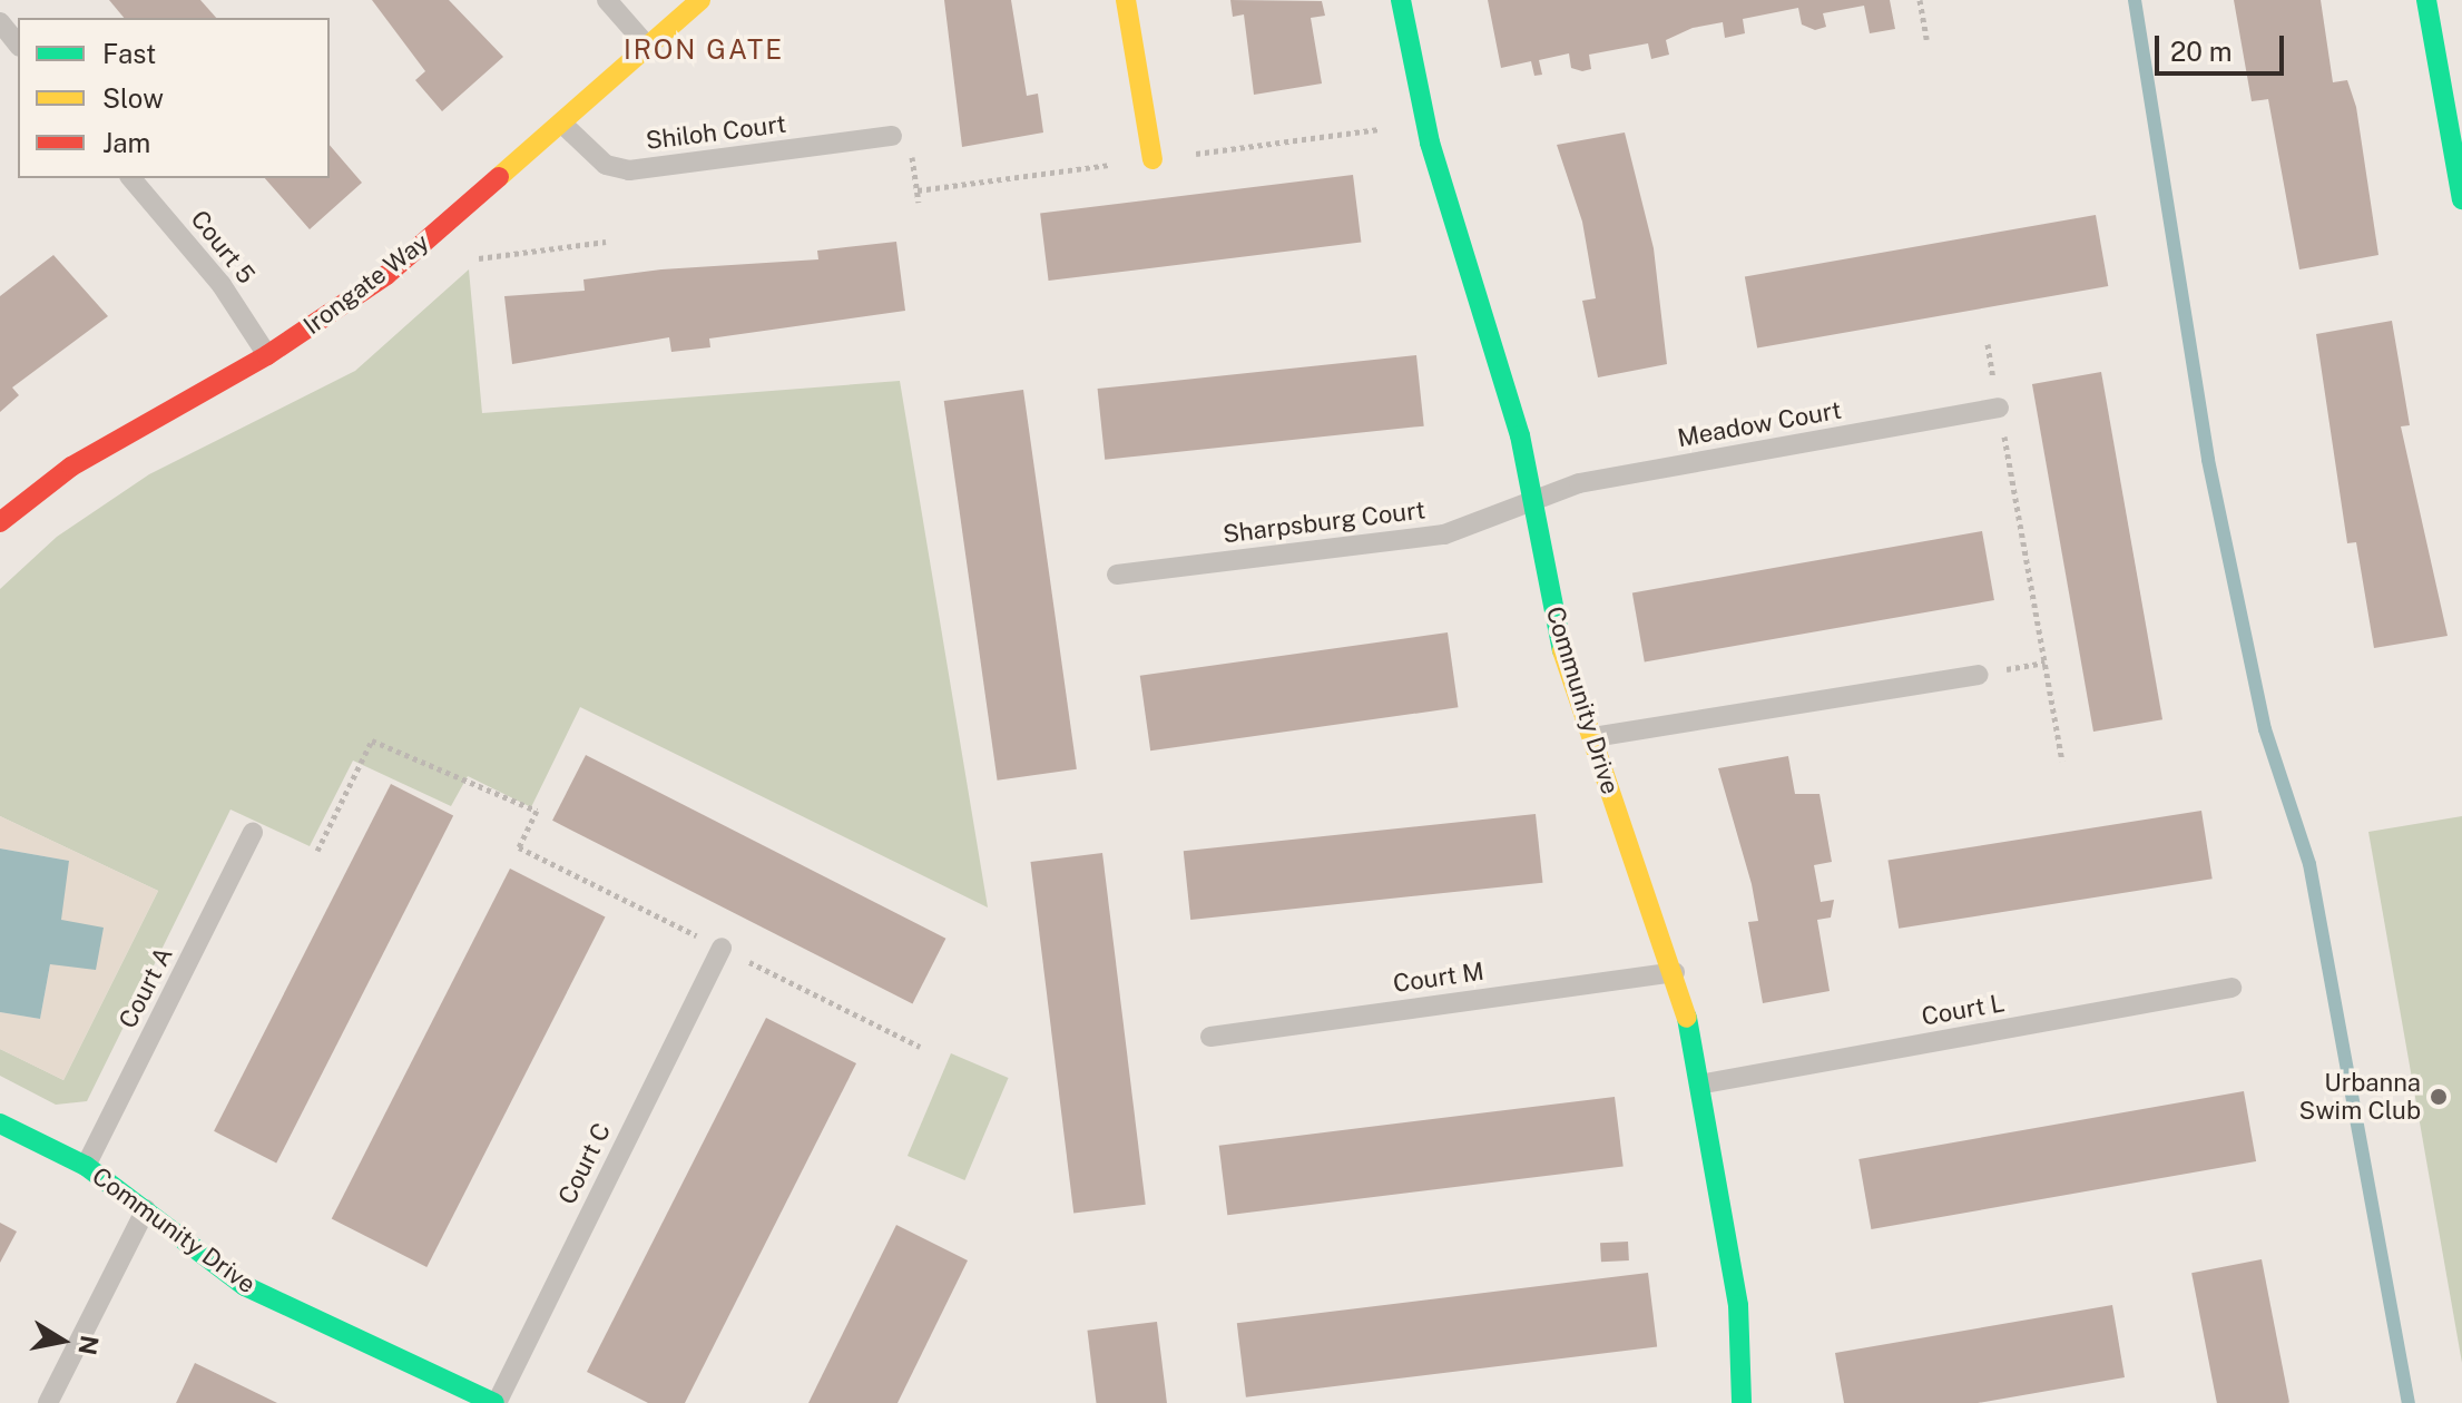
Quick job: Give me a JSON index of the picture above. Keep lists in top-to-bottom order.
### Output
{
  "streets": {
    "street": ["Irongate Way", "Community Drive"],
    "lane": [
      "Shiloh Court",
      "Court 5",
      "Meadow Court",
      "Sharpsburg Court",
      "Court M",
      "Court A",
      "Court L",
      "Court C"
    ]
  },
  "crossings": [
    ["Shiloh Court", "Irongate Way"],
    ["Court 5", "Irongate Way"],
    ["Meadow Court", "Sharpsburg Court"],
    ["Meadow Court", "Community Drive"],
    ["Sharpsburg Court", "Community Drive"],
    ["Community Drive", "Court M"],
    ["Community Drive", "Court A"],
    ["Community Drive", "Court L"],
    ["Community Drive", "Court C"]
  ],
  "districts": ["IRON GATE"],
  "places": ["Urbanna Swim Club"],
  "legend": ["Fast", "Slow", "Jam"],
  "scale_bar": "20 m",
  "north": "right"
}
